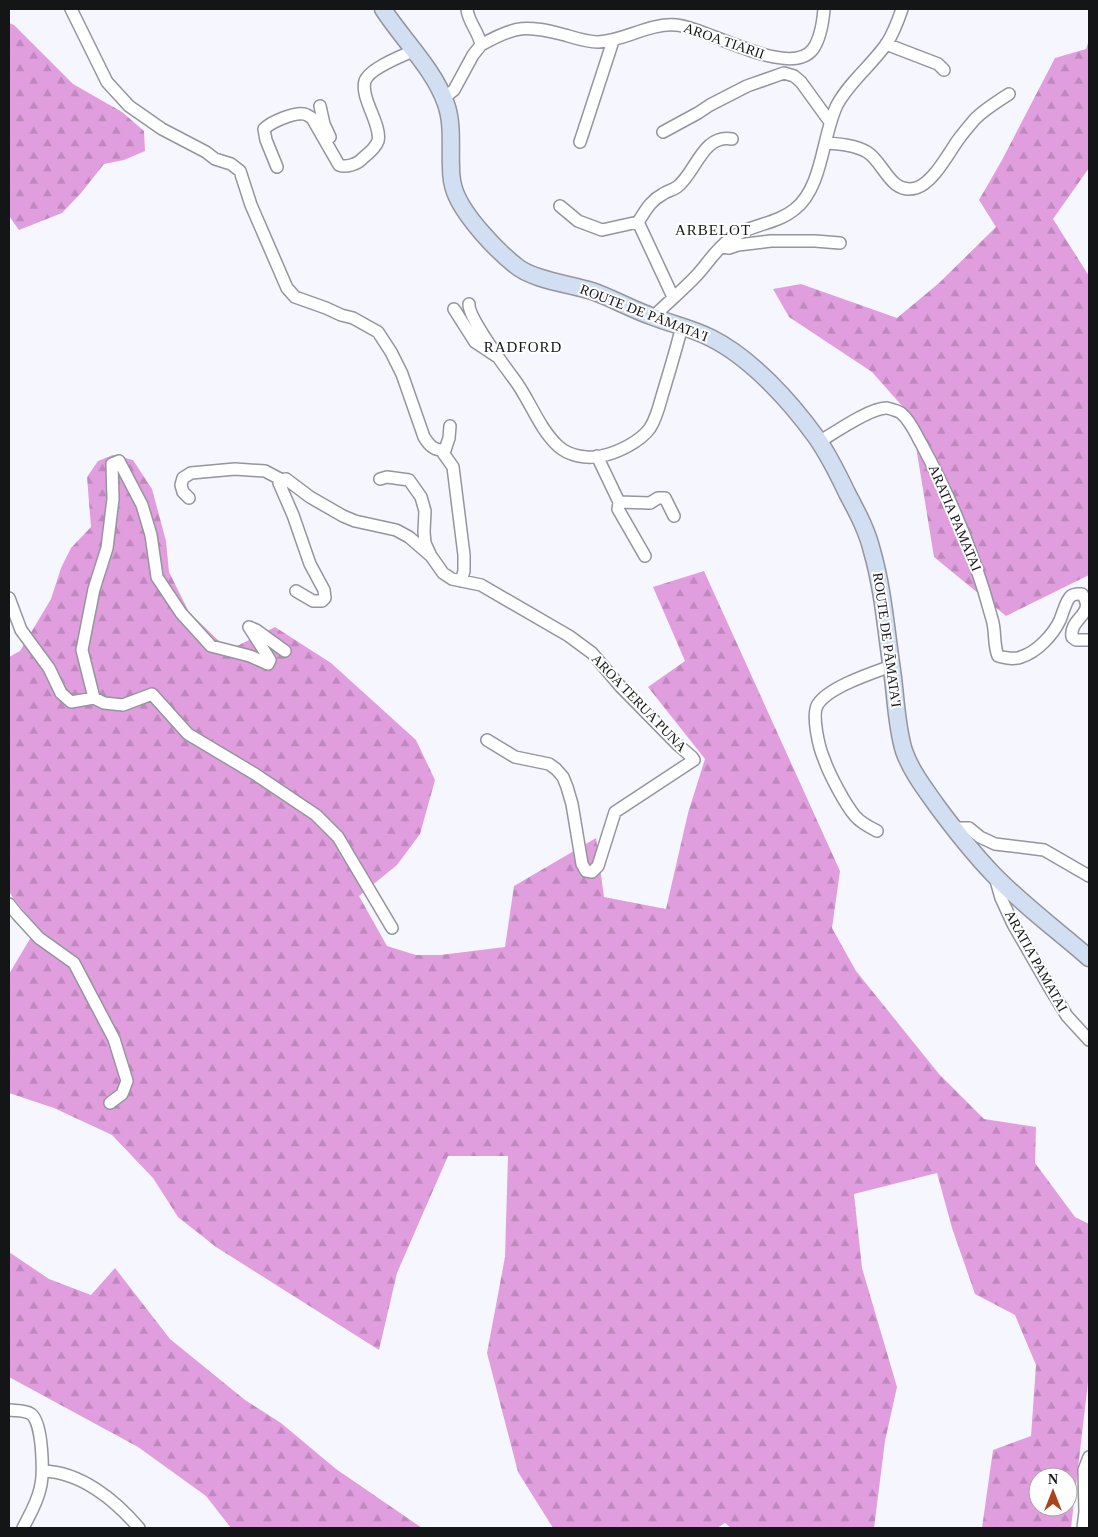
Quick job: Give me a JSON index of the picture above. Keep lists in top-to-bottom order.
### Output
{
  "streets": {
    "main road": ["ROUTE DE PĀMATA'I"],
    "street": ["AROA TIARII", "ARATIA PAMATAI", "AROA TERUA PUNA"]
  },
  "crossings": [
    ["AROA TIARII", "ROUTE DE PĀMATA'I"],
    ["ROUTE DE PĀMATA'I", "ARATIA PAMATAI"]
  ],
  "districts": ["ARBELOT", "RADFORD"],
  "north": "top"
}
